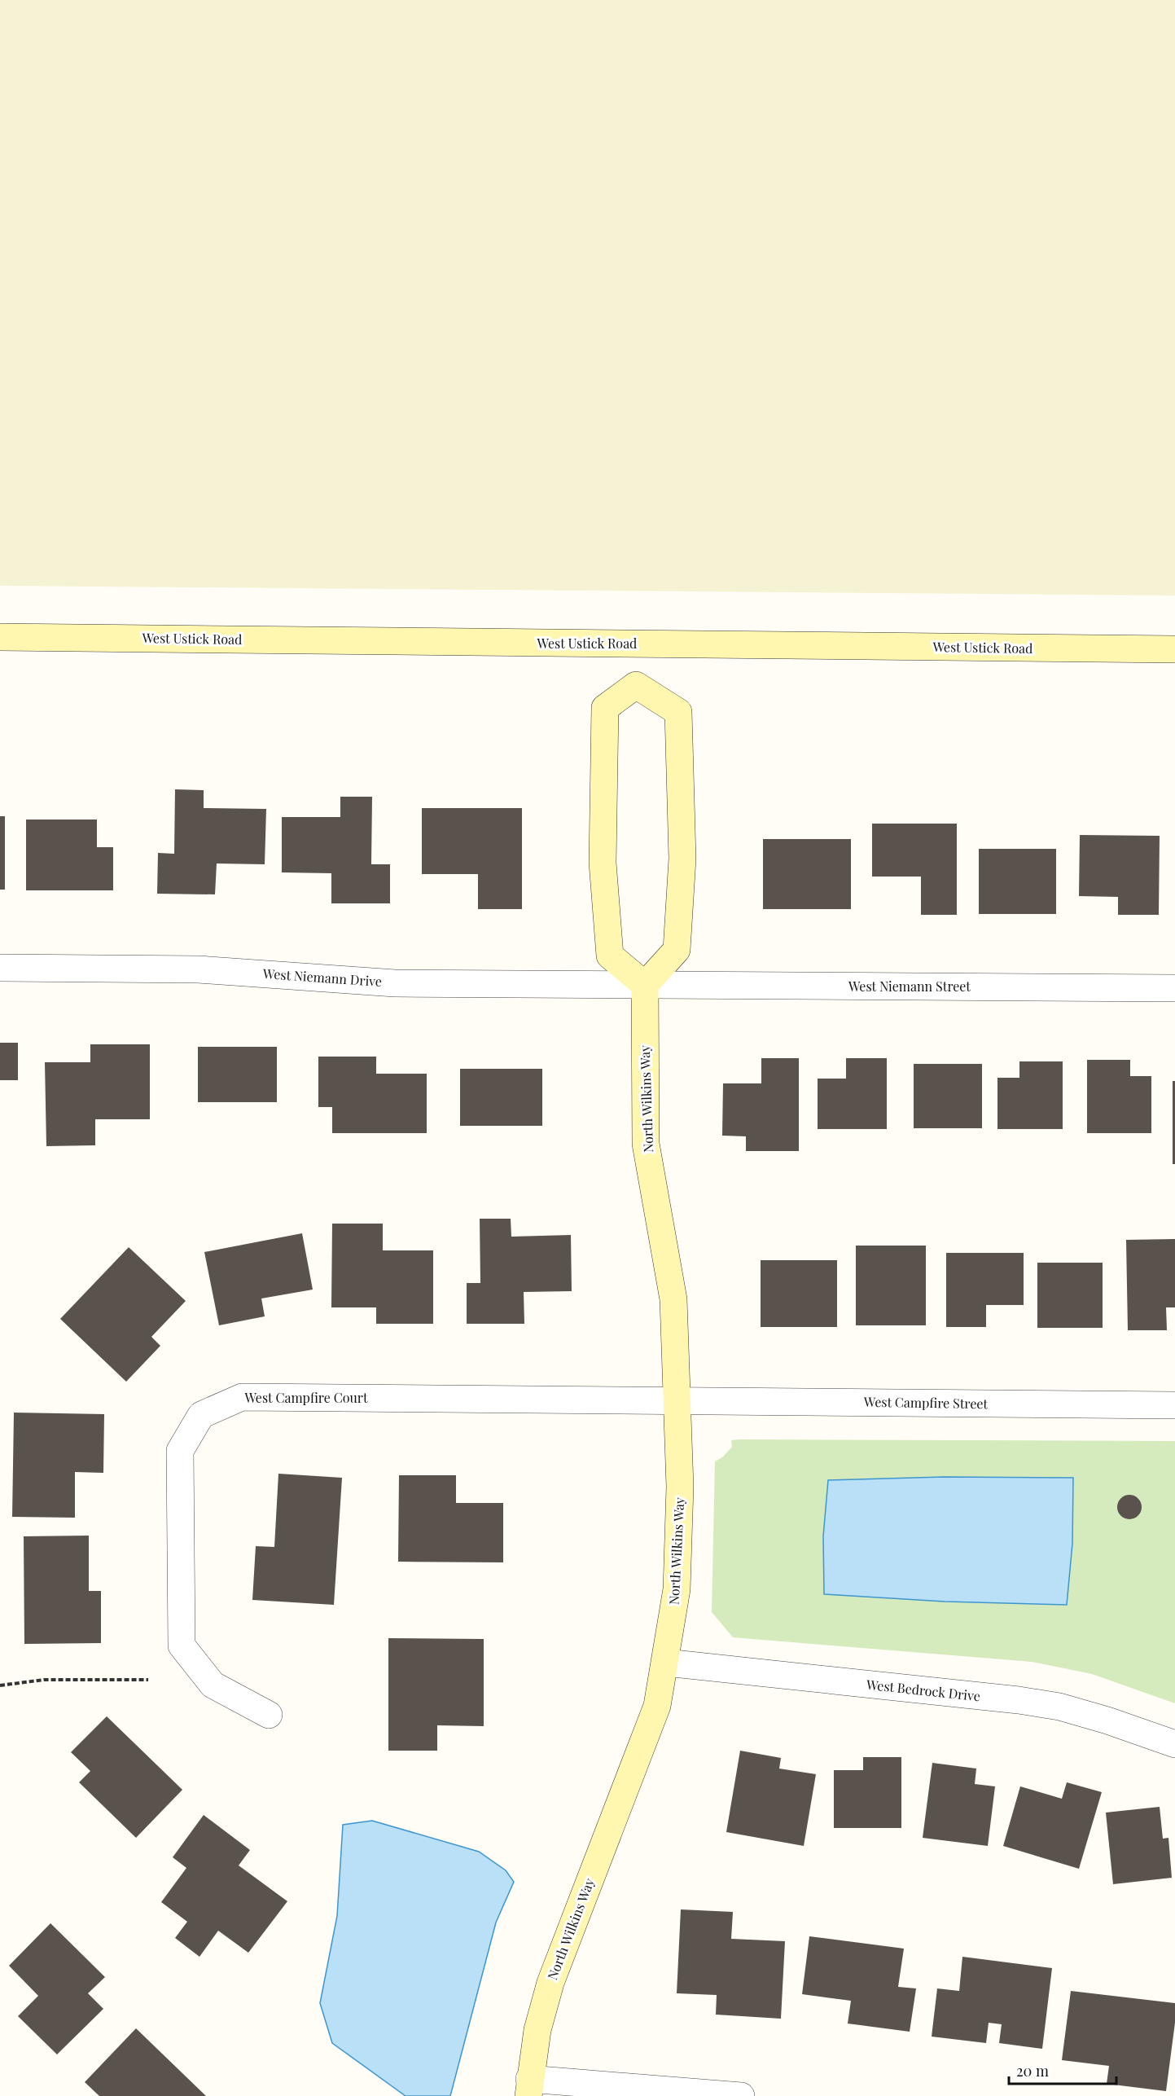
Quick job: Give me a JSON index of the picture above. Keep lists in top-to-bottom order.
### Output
{
  "streets": {
    "street": [
      "West Ustick Road",
      "West Niemann Drive",
      "West Niemann Street",
      "North Wilkins Way",
      "West Campfire Court",
      "West Campfire Street",
      "West Bedrock Drive"
    ]
  },
  "crossings": [
    ["West Niemann Drive", "West Niemann Street"],
    ["West Niemann Drive", "North Wilkins Way"],
    ["West Niemann Street", "North Wilkins Way"],
    ["North Wilkins Way", "West Campfire Court"],
    ["North Wilkins Way", "West Campfire Street"],
    ["North Wilkins Way", "West Bedrock Drive"],
    ["West Campfire Court", "West Campfire Street"]
  ],
  "scale_bar": "20 m"
}
